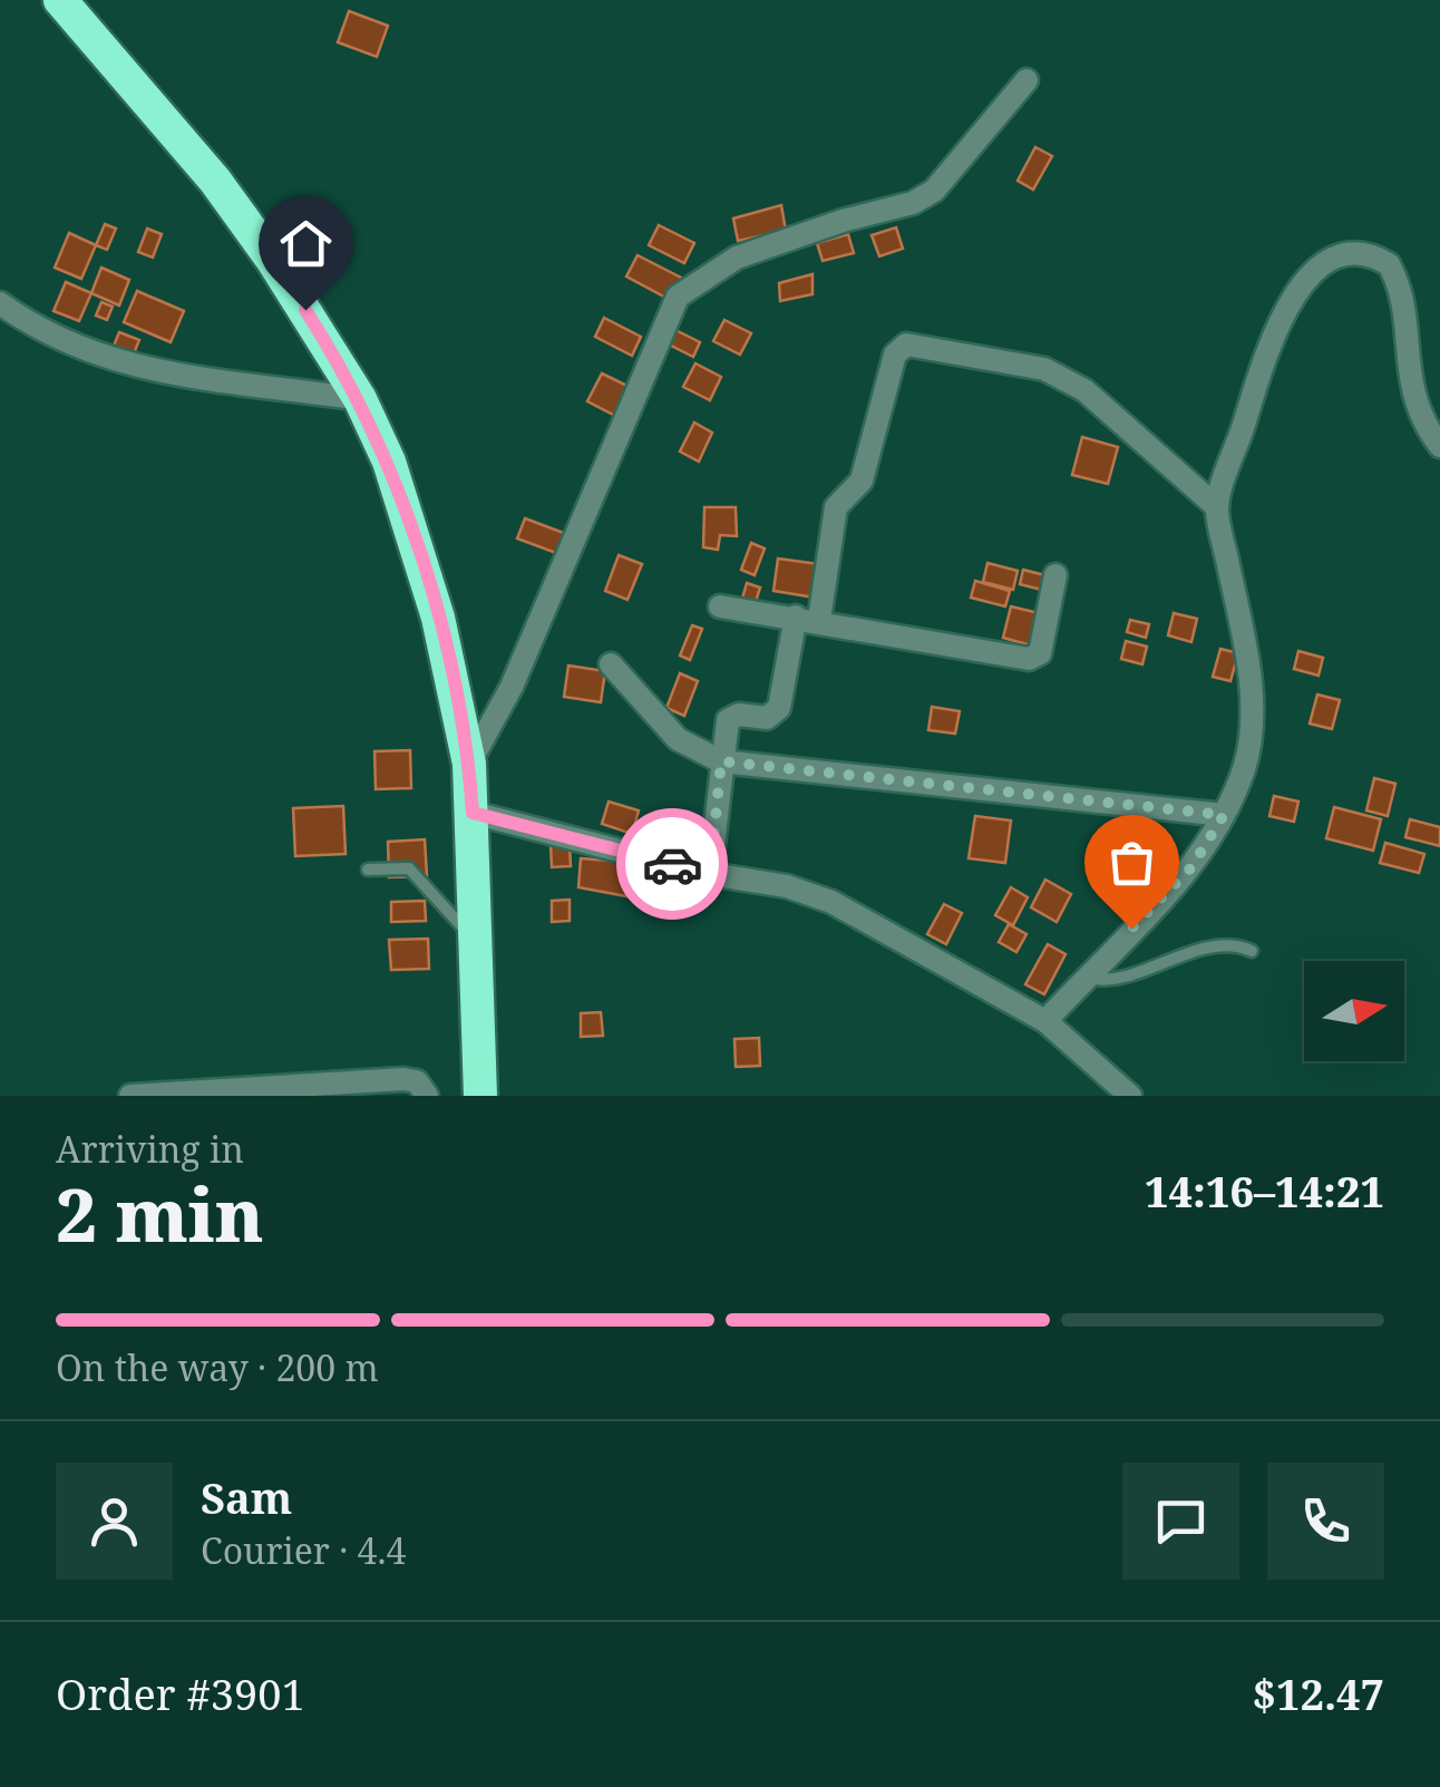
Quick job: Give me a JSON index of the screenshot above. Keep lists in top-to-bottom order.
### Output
{
  "north": "right",
  "page": {
    "heading": ["2 min", "Arriving in", "14:16–14:21"],
    "panel": [
      "Sam",
      "Courier · 4.4",
      "Order #3901",
      "$12.47"
    ],
    "bar": "On the way · 200 m"
  }
}
